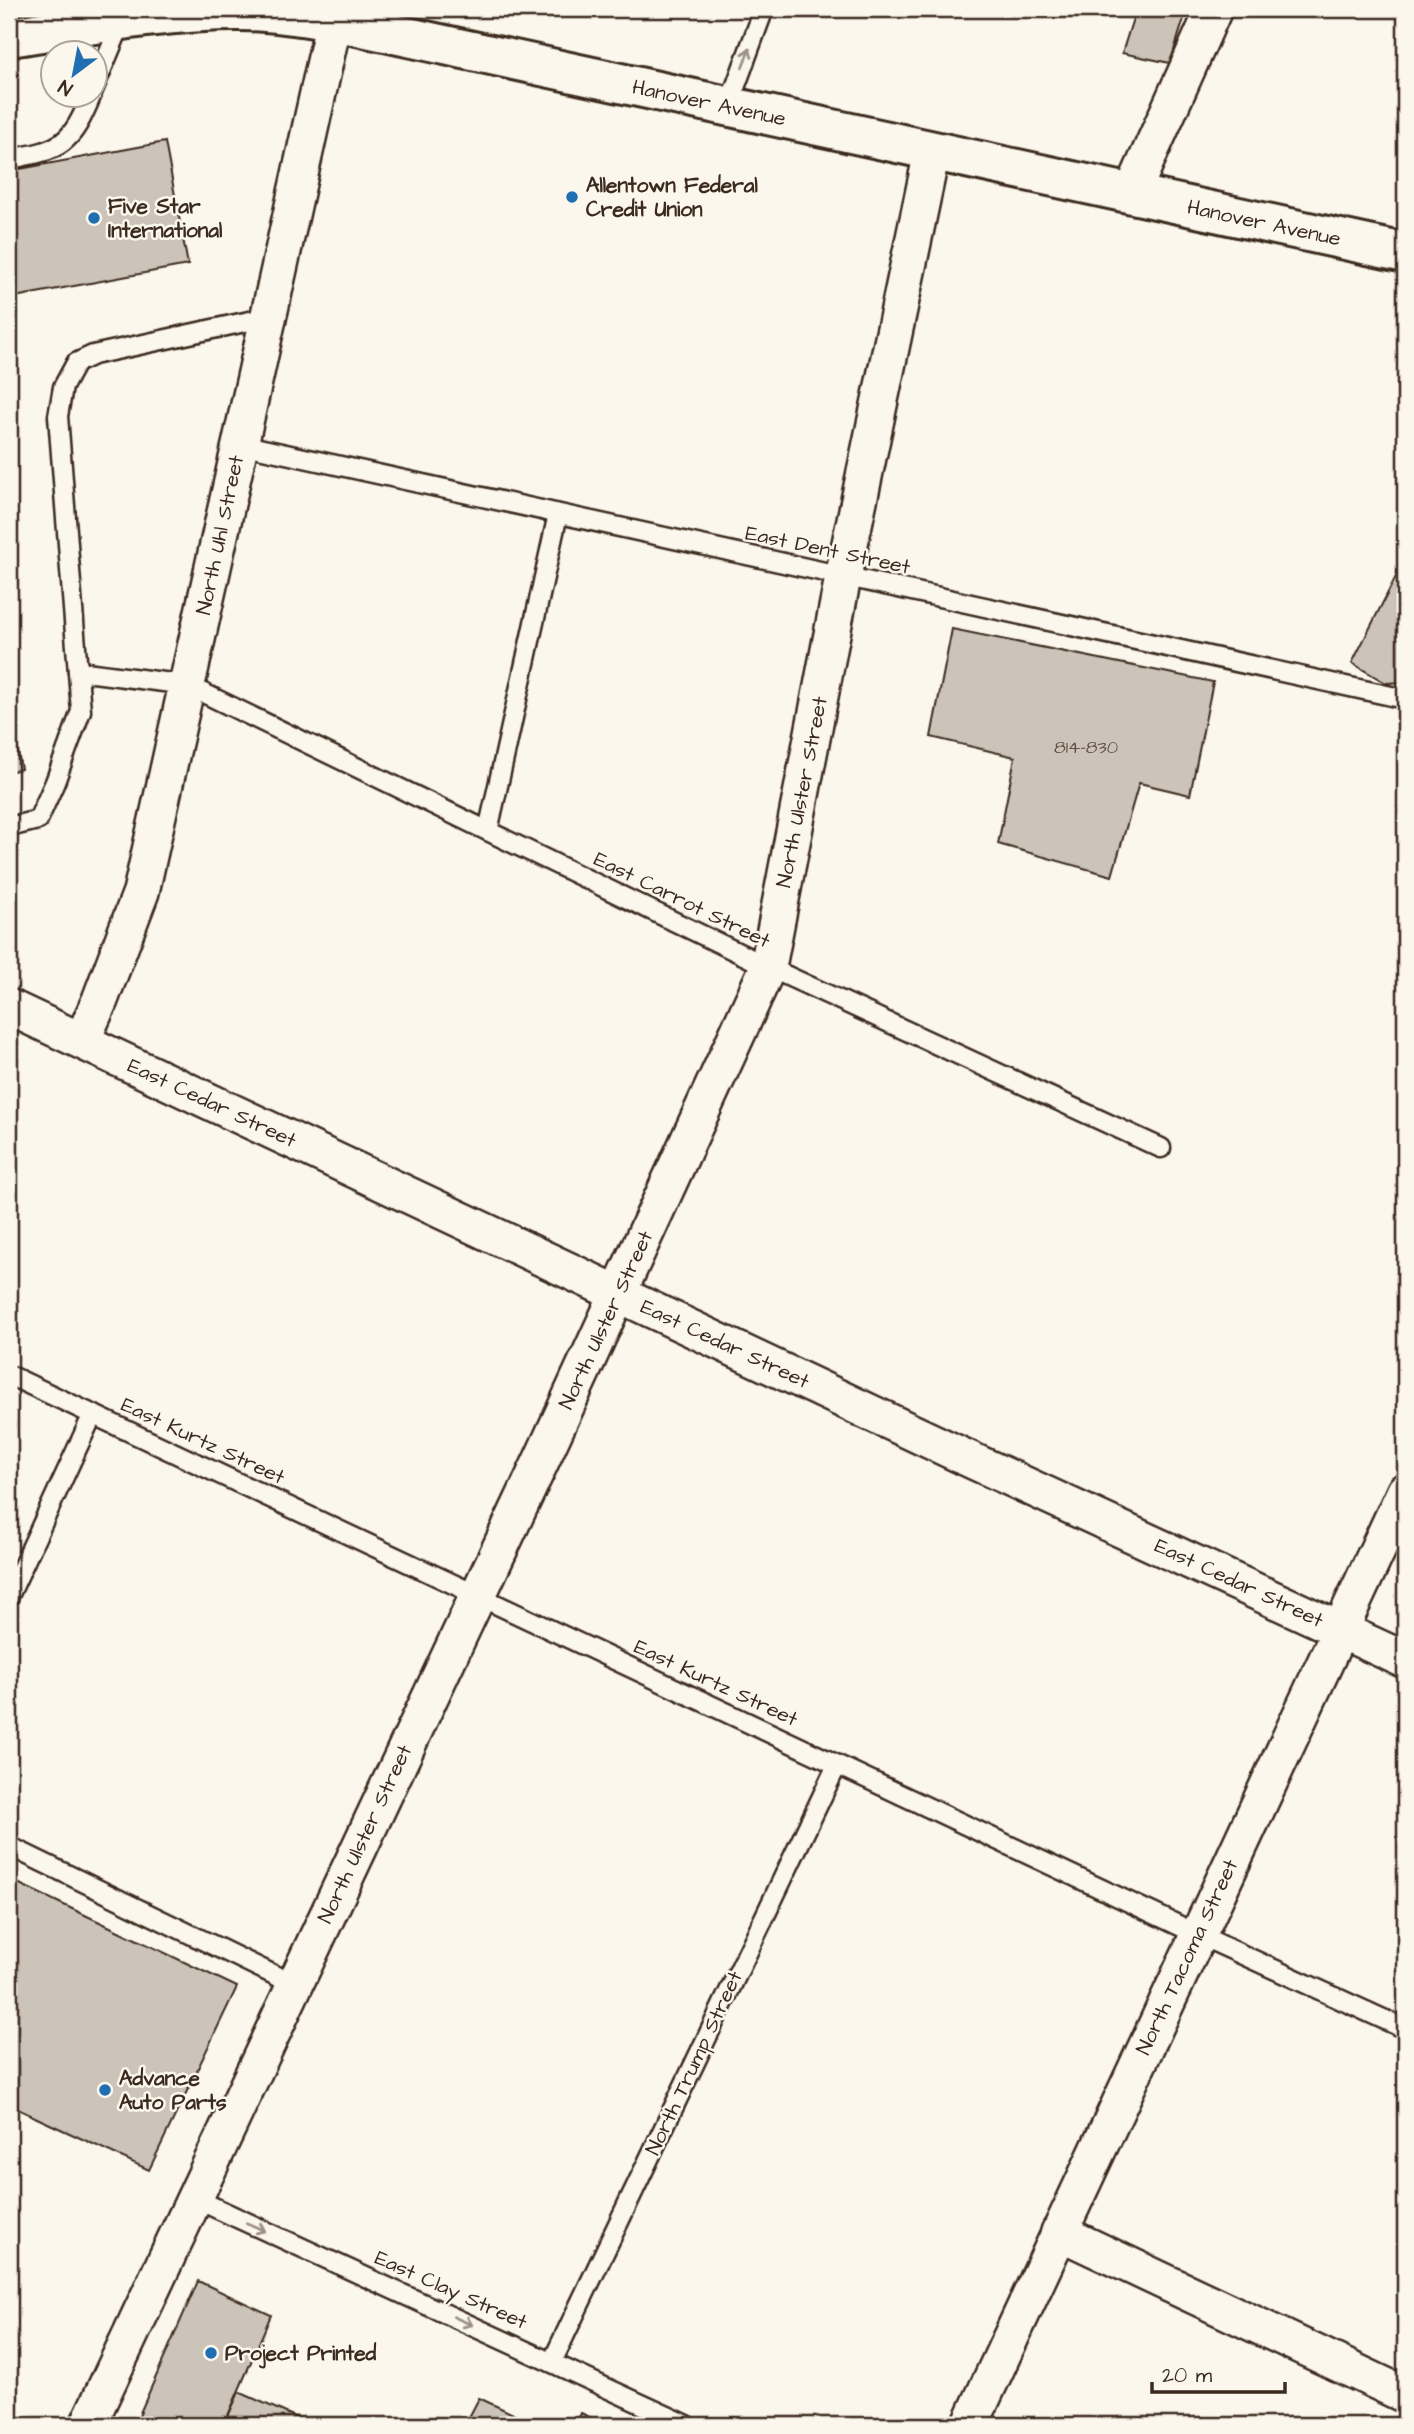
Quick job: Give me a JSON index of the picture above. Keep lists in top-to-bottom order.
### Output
{
  "streets": {
    "main road": ["Hanover Avenue"],
    "street": [
      "North Uhl Street",
      "North Ulster Street",
      "East Cedar Street",
      "North Tacoma Street"
    ],
    "lane": [
      "East Dent Street",
      "East Carrot Street",
      "East Kurtz Street",
      "North Trump Street",
      "East Clay Street"
    ]
  },
  "crossings": [
    ["Hanover Avenue", "North Uhl Street"],
    ["Hanover Avenue", "North Ulster Street"],
    ["North Uhl Street", "East Dent Street"],
    ["North Uhl Street", "East Carrot Street"],
    ["North Uhl Street", "East Cedar Street"],
    ["East Dent Street", "North Ulster Street"],
    ["North Ulster Street", "East Carrot Street"],
    ["North Ulster Street", "East Cedar Street"],
    ["North Ulster Street", "East Kurtz Street"],
    ["North Ulster Street", "East Clay Street"],
    ["East Cedar Street", "North Tacoma Street"],
    ["East Kurtz Street", "North Tacoma Street"],
    ["East Kurtz Street", "North Trump Street"],
    ["North Trump Street", "East Clay Street"]
  ],
  "one_way": ["East Clay Street"],
  "places": [
    "Allentown Federal Credit Union",
    "Five Star International",
    "Advance Auto Parts",
    "Project Printed"
  ],
  "house_numbers": ["814-830"],
  "scale_bar": "20 m",
  "north": "bottom left"
}
